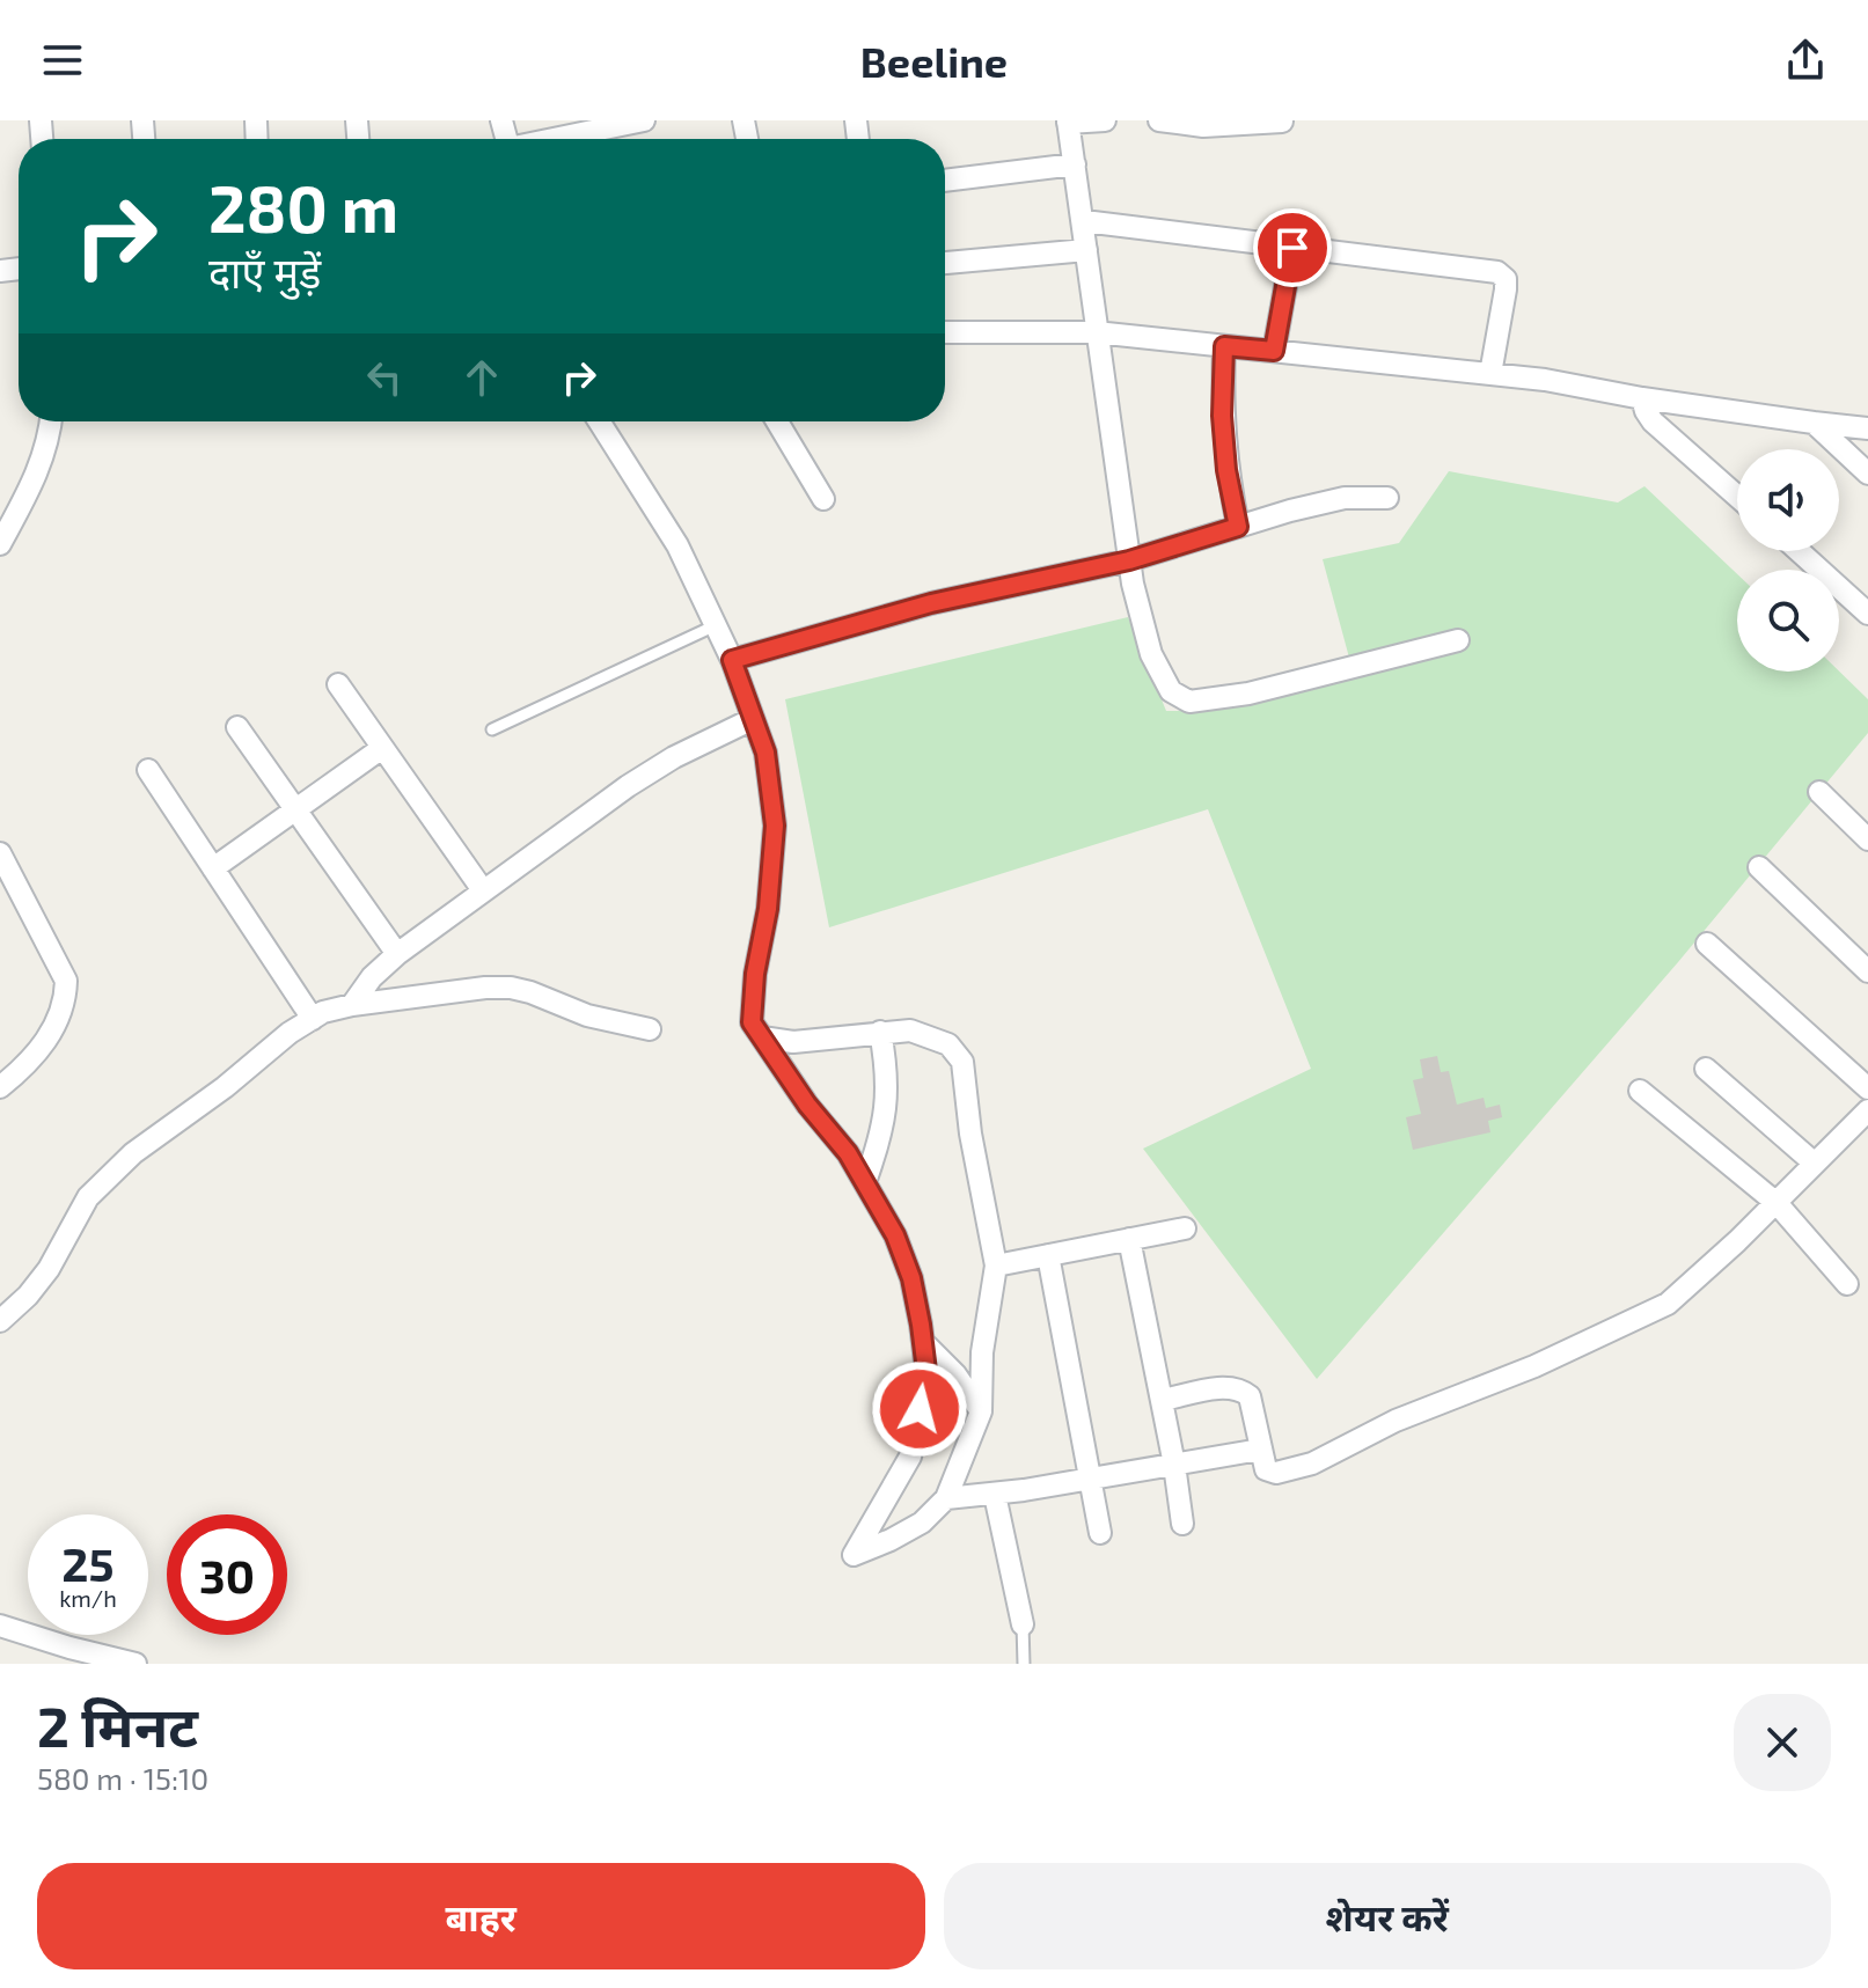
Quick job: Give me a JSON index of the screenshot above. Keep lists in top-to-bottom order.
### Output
{
  "page": {
    "header": "Beeline",
    "turn": ["280 m", "दाएँ मुड़ें"],
    "speed": "25 km/h",
    "limit": "30",
    "heading": ["2 मिनट", "580 m · 15:10"],
    "buttons": ["बाहर", "शेयर करें"]
  }
}
